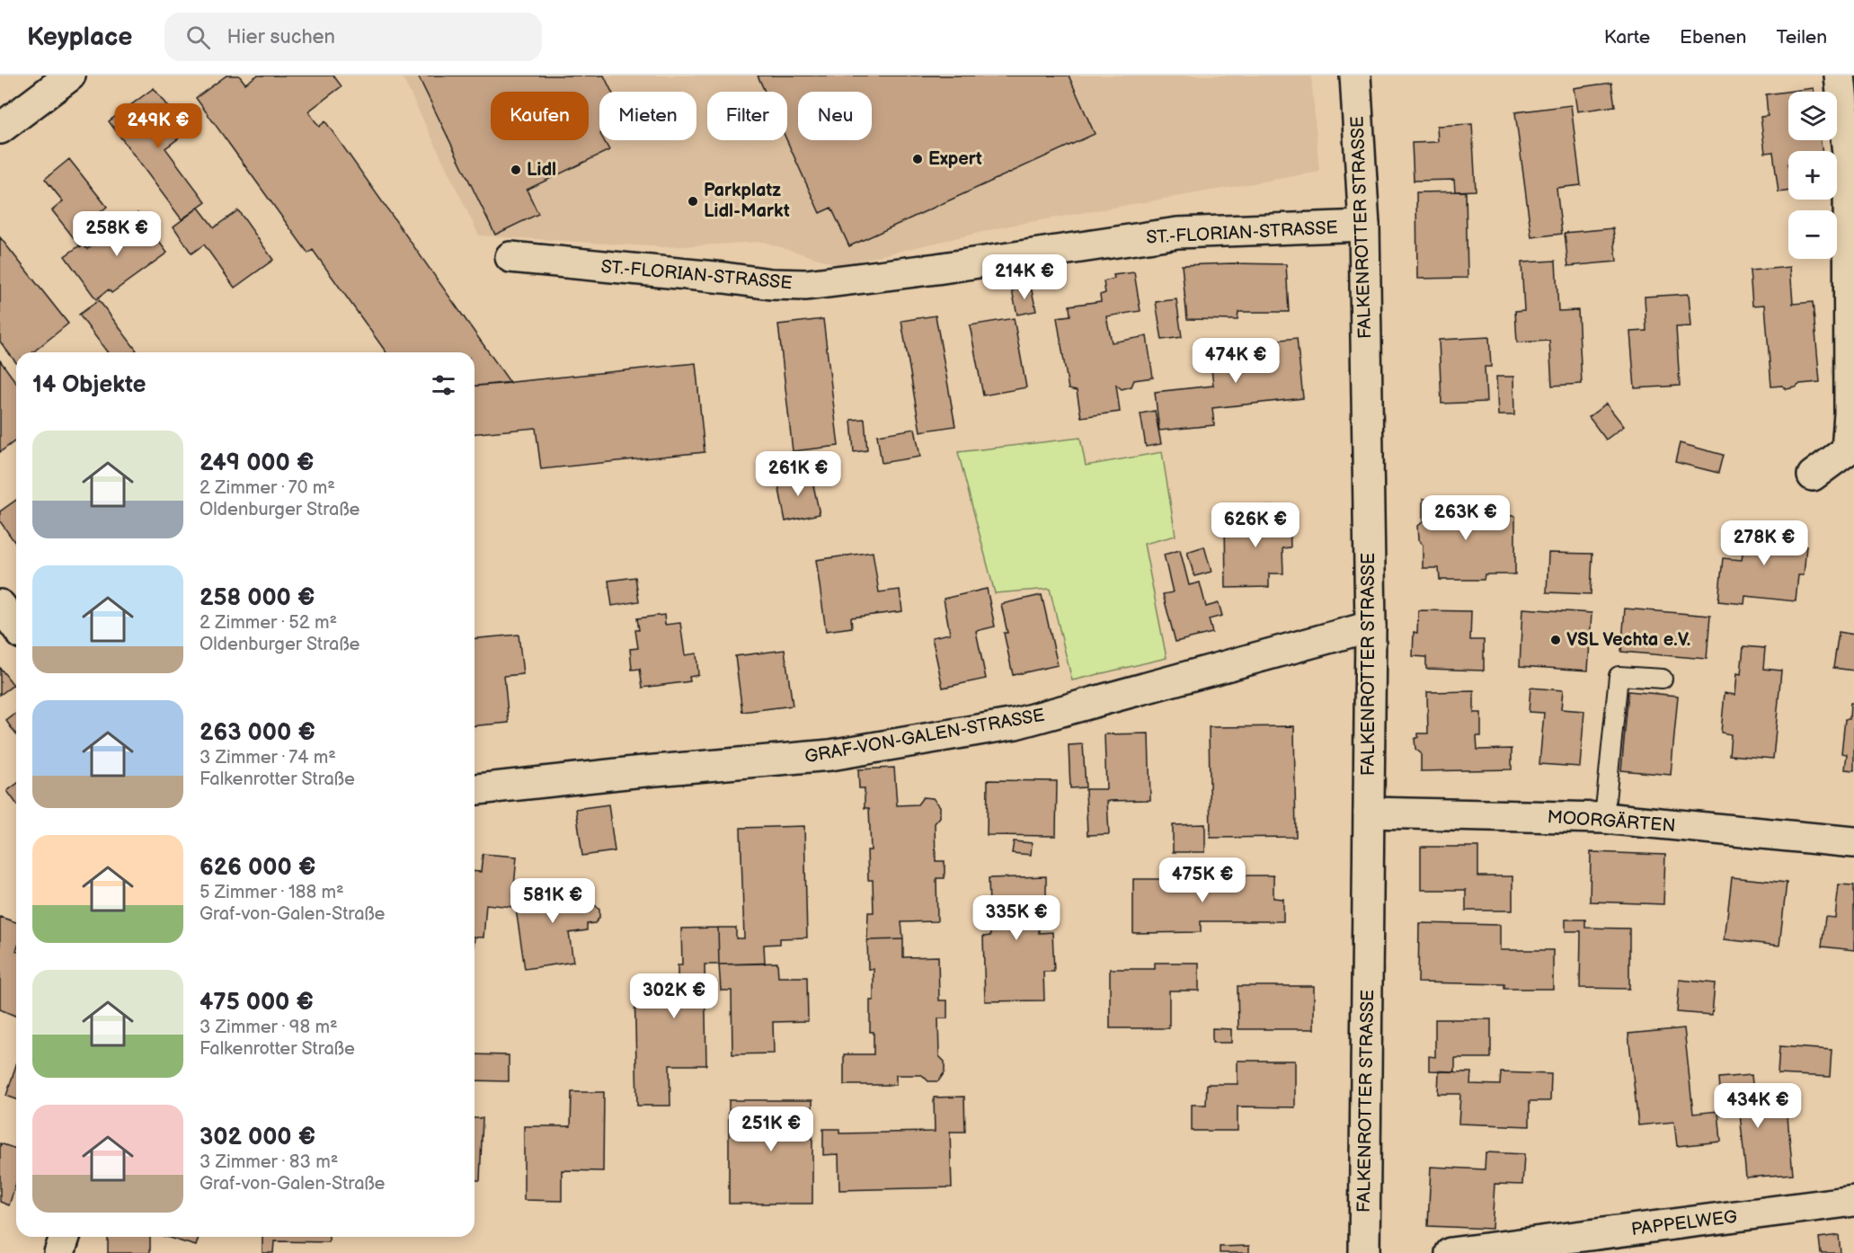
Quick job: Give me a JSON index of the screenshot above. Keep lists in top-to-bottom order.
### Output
{
  "streets": {
    "street": [
      "FALKENROTTER STRASSE",
      "ST.-FLORIAN-STRASSE",
      "GRAF-VON-GALEN-STRASSE",
      "MOORGÄRTEN",
      "PAPPELWEG"
    ]
  },
  "crossings": [
    ["FALKENROTTER STRASSE", "ST.-FLORIAN-STRASSE"],
    ["FALKENROTTER STRASSE", "GRAF-VON-GALEN-STRASSE"],
    ["FALKENROTTER STRASSE", "MOORGÄRTEN"]
  ],
  "places": [
    "Expert",
    "Lidl",
    "Parkplatz Lidl-Markt",
    "VSL Vechta e.V."
  ],
  "page": {
    "header": "Keyplace",
    "search": "Hier suchen",
    "nav": ["Karte", "Ebenen", "Teilen"],
    "map_buttons": ["+", "−"],
    "chip": [
      "Kaufen",
      "Mieten",
      "Filter",
      "Neu"
    ],
    "price": [
      "249K €",
      "258K €",
      "214K €",
      "474K €",
      "261K €",
      "263K €",
      "626K €",
      "278K €",
      "475K €",
      "581K €",
      "335K €",
      "302K €",
      "434K €",
      "251K €"
    ],
    "heading": "14 Objekte",
    "list": [
      {
        "name": "249 000 €",
        "note": "2 Zimmer · 70 m² · Oldenburger Straße"
      },
      {
        "name": "258 000 €",
        "note": "2 Zimmer · 52 m² · Oldenburger Straße"
      },
      {
        "name": "263 000 €",
        "note": "3 Zimmer · 74 m² · Falkenrotter Straße"
      },
      {
        "name": "626 000 €",
        "note": "5 Zimmer · 188 m² · Graf-von-Galen-Straße"
      },
      {
        "name": "475 000 €",
        "note": "3 Zimmer · 98 m² · Falkenrotter Straße"
      },
      {
        "name": "302 000 €",
        "note": "3 Zimmer · 83 m² · Graf-von-Galen-Straße"
      }
    ]
  }
}
